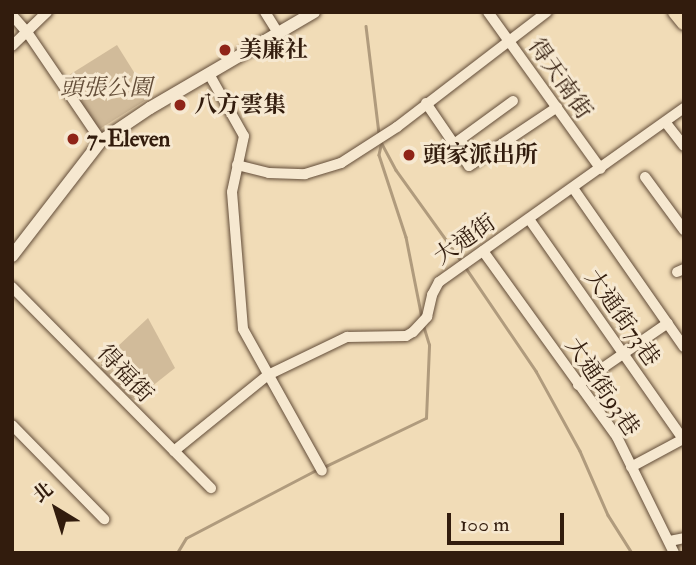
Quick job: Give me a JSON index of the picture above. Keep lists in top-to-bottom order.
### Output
{
  "streets": {
    "street": [
      "得天南街",
      "大通街",
      "大通街73巷",
      "得福街",
      "大通街93巷"
    ]
  },
  "crossings": [
    ["得天南街", "大通街"],
    ["大通街", "大通街73巷"],
    ["大通街", "得福街"],
    ["大通街", "大通街93巷"]
  ],
  "parks": ["頭張公園"],
  "places": [
    "美廉社",
    "八方雲集",
    "7-Eleven",
    "頭家派出所"
  ],
  "scale_bar": "100 m",
  "north": "top left"
}
